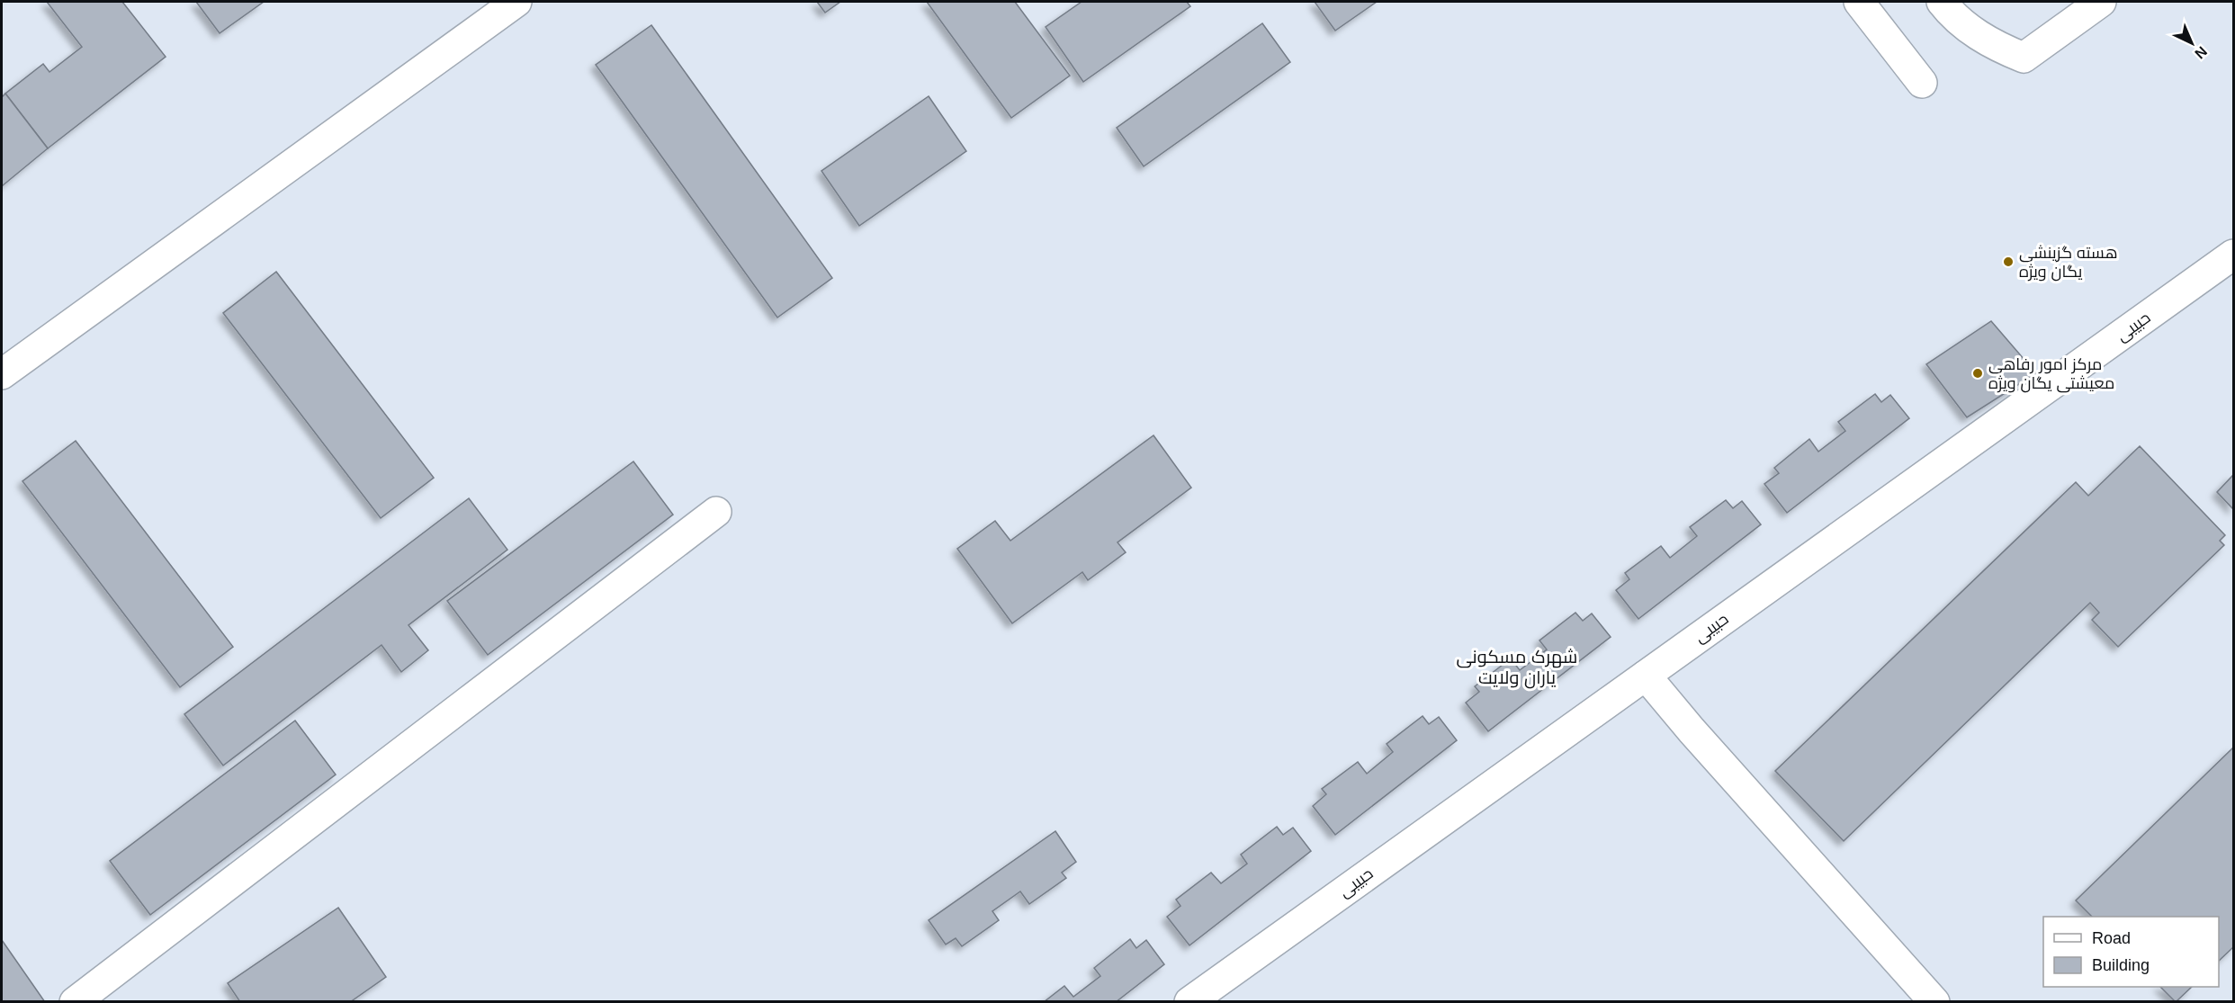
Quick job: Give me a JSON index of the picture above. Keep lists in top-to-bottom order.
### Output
{
  "streets": {
    "street": ["حبیبی"]
  },
  "districts": ["شهرک مسکونی یاران ولایت"],
  "places": ["هسته گزینشی یگان ویژه", "مرکز امور رفاهی معیشتی یگان ویژه"],
  "legend": ["Road", "Building"],
  "north": "bottom right"
}
